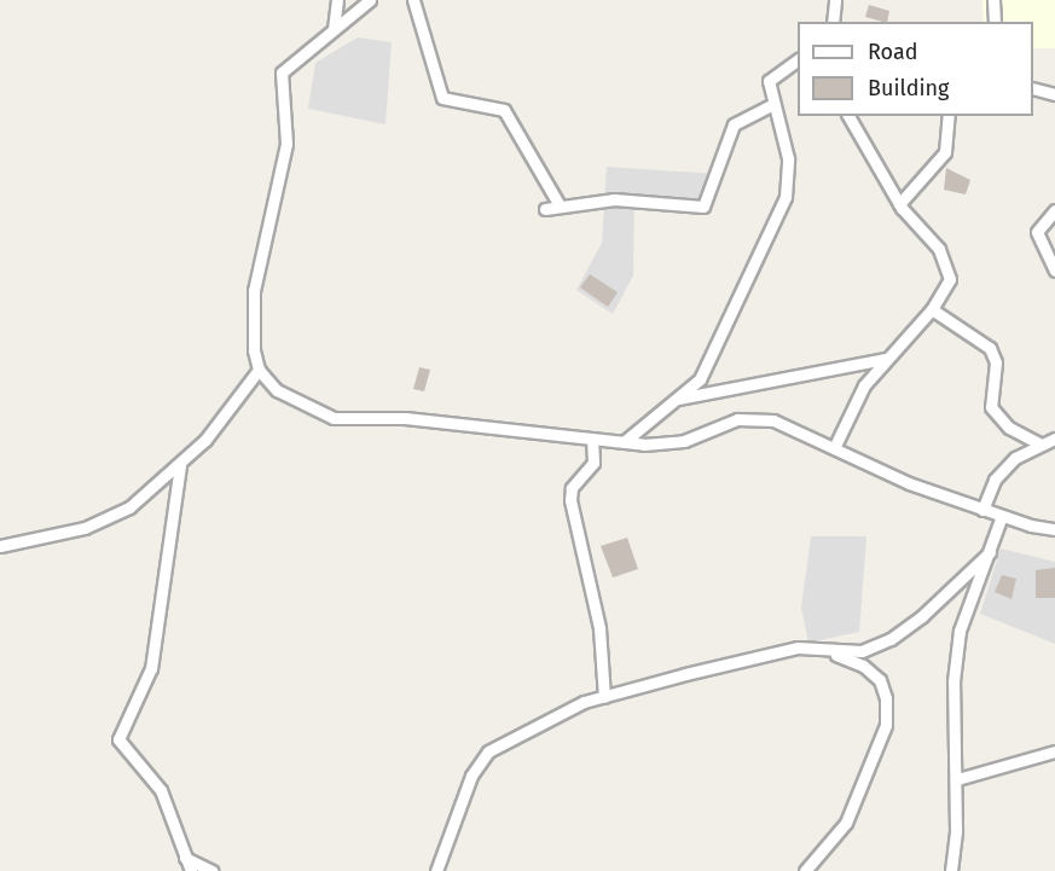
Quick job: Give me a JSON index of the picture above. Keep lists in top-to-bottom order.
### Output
{
  "legend": ["Road", "Building"]
}
